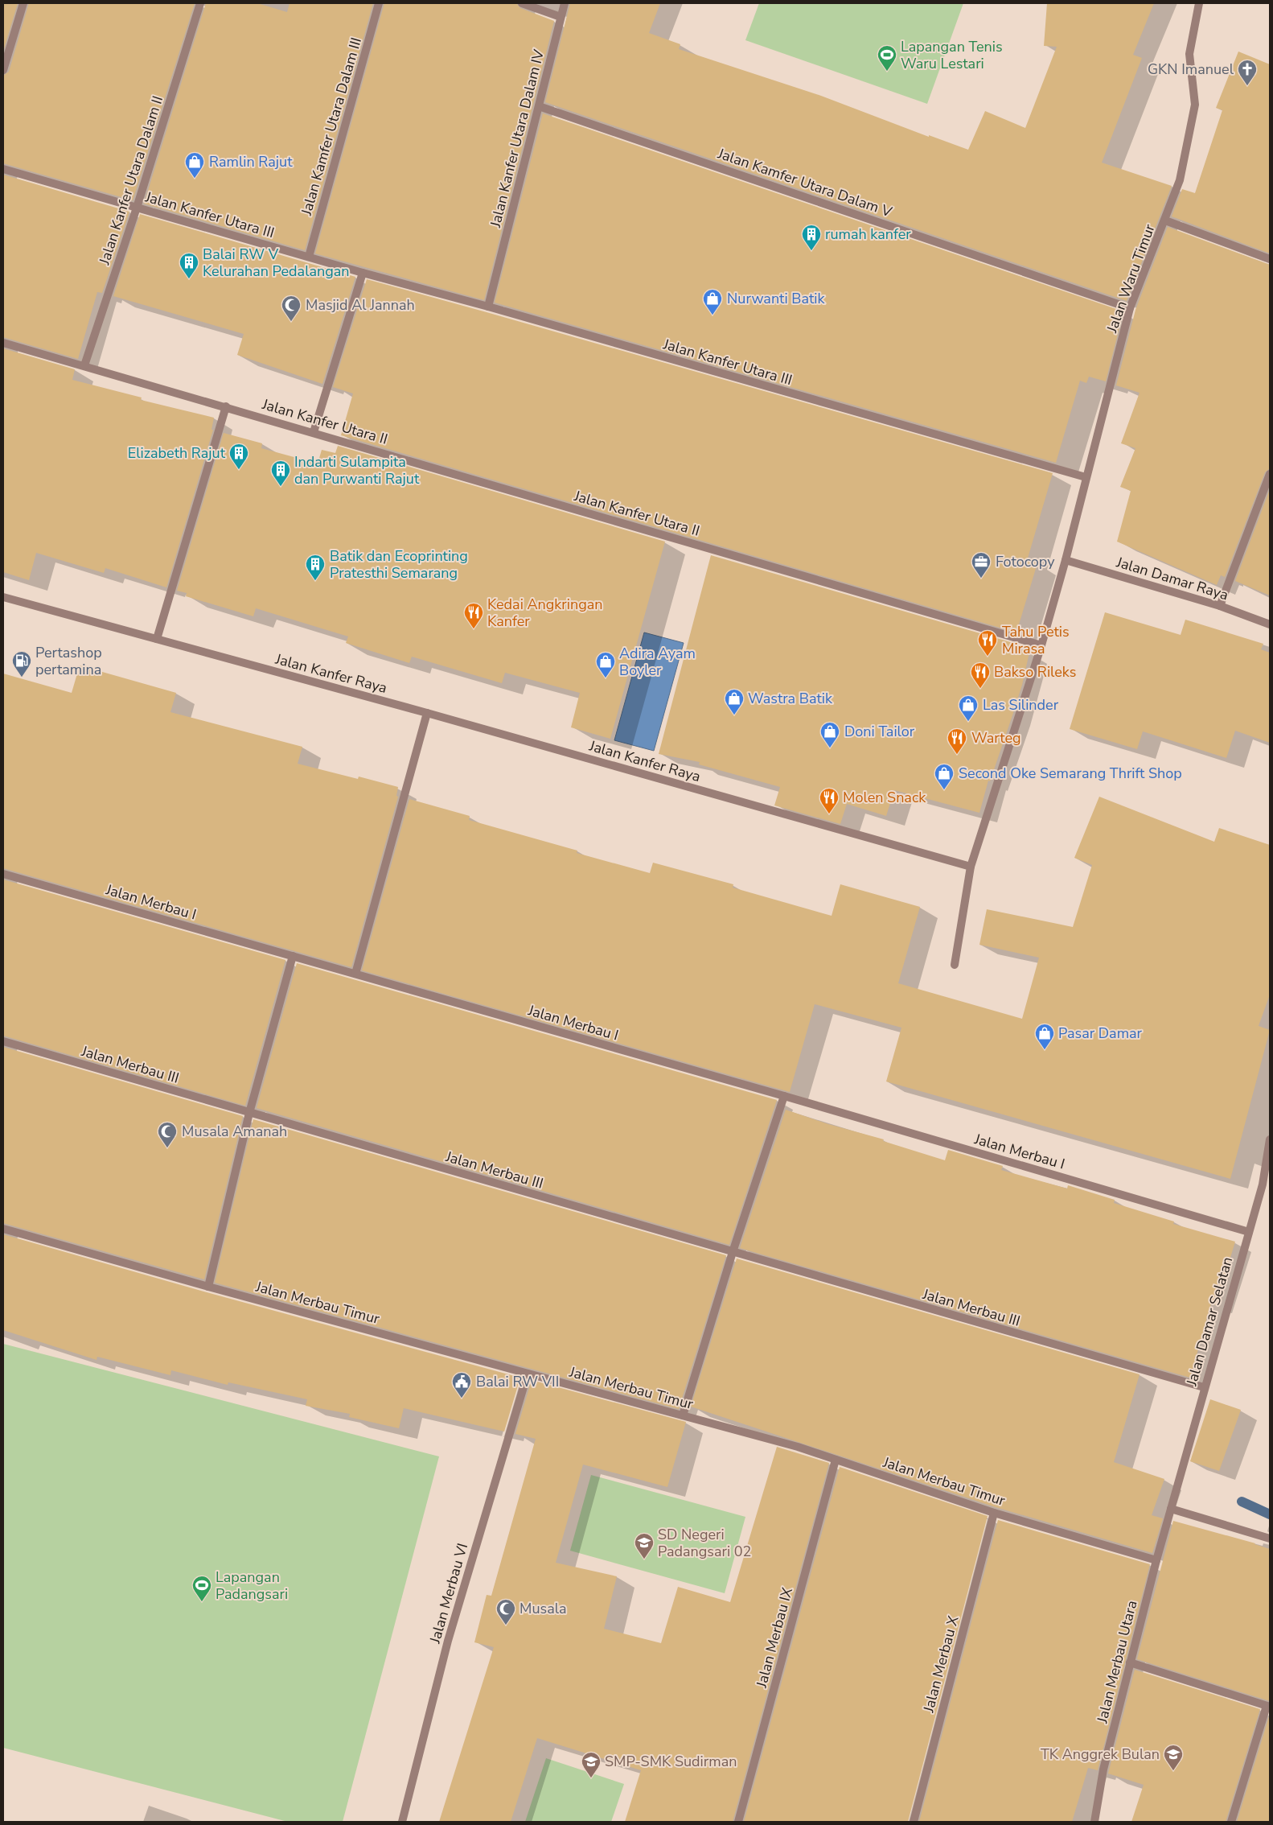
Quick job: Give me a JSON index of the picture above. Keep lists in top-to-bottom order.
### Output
{
  "streets": {
    "street": [
      "Jalan Kamfer Utara Dalam III",
      "Jalan Kanfer Utara Dalam IV",
      "Jalan Kanfer Utara Dalam II",
      "Jalan Kamfer Utara Dalam V",
      "Jalan Kanfer Utara III",
      "Jalan Waru Timur",
      "Jalan Kanfer Utara II",
      "Jalan Damar Raya",
      "Jalan Kanfer Raya",
      "Jalan Merbau I",
      "Jalan Merbau III",
      "Jalan Merbau Timur",
      "Jalan Damar Selatan",
      "Jalan Merbau VI",
      "Jalan Merbau IX",
      "Jalan Merbau Utara",
      "Jalan Merbau X"
    ]
  },
  "crossings": [
    ["Jalan Kamfer Utara Dalam III", "Jalan Kanfer Utara III"],
    ["Jalan Kanfer Utara Dalam IV", "Jalan Kamfer Utara Dalam V"],
    ["Jalan Kanfer Utara Dalam IV", "Jalan Kanfer Utara III"],
    ["Jalan Kanfer Utara Dalam II", "Jalan Kanfer Utara III"],
    ["Jalan Kanfer Utara Dalam II", "Jalan Kanfer Utara II"],
    ["Jalan Kamfer Utara Dalam V", "Jalan Waru Timur"],
    ["Jalan Kanfer Utara III", "Jalan Waru Timur"],
    ["Jalan Waru Timur", "Jalan Damar Raya"],
    ["Jalan Merbau I", "Jalan Damar Selatan"],
    ["Jalan Merbau III", "Jalan Damar Selatan"],
    ["Jalan Merbau Timur", "Jalan Merbau VI"],
    ["Jalan Merbau Timur", "Jalan Merbau IX"],
    ["Jalan Merbau Timur", "Jalan Merbau Utara"],
    ["Jalan Merbau Timur", "Jalan Merbau X"],
    ["Jalan Damar Selatan", "Jalan Merbau Utara"]
  ],
  "places": {
    "sports": ["Lapangan Tenis Waru Lestari", "Lapangan Padangsari"],
    "church": ["GKN Imanuel"],
    "shop": [
      "Ramlin Rajut",
      "Nurwanti Batik",
      "Adira Ayam Boyler",
      "Wastra Batik",
      "Las Silinder",
      "Doni Tailor",
      "Second Oke Semarang Thrift Shop",
      "Pasar Damar"
    ],
    "building": [
      "rumah kanfer",
      "Balai RW V Kelurahan Pedalangan",
      "Elizabeth Rajut",
      "Indarti Sulampita dan Purwanti Rajut",
      "Batik dan Ecoprinting Pratesthi Semarang"
    ],
    "mosque": ["Masjid Al Jannah", "Musala Amanah", "Musala"],
    "office": ["Fotocopy"],
    "restaurant": [
      "Kedai Angkringan Kanfer",
      "Tahu Petis Mirasa",
      "Bakso Rileks",
      "Warteg",
      "Molen Snack"
    ],
    "fuel station": ["Pertashop pertamina"],
    "public building": ["Balai RW VII"],
    "school or university": ["SD Negeri Padangsari 02", "TK Anggrek Bulan", "SMP-SMK Sudirman"]
  }
}
